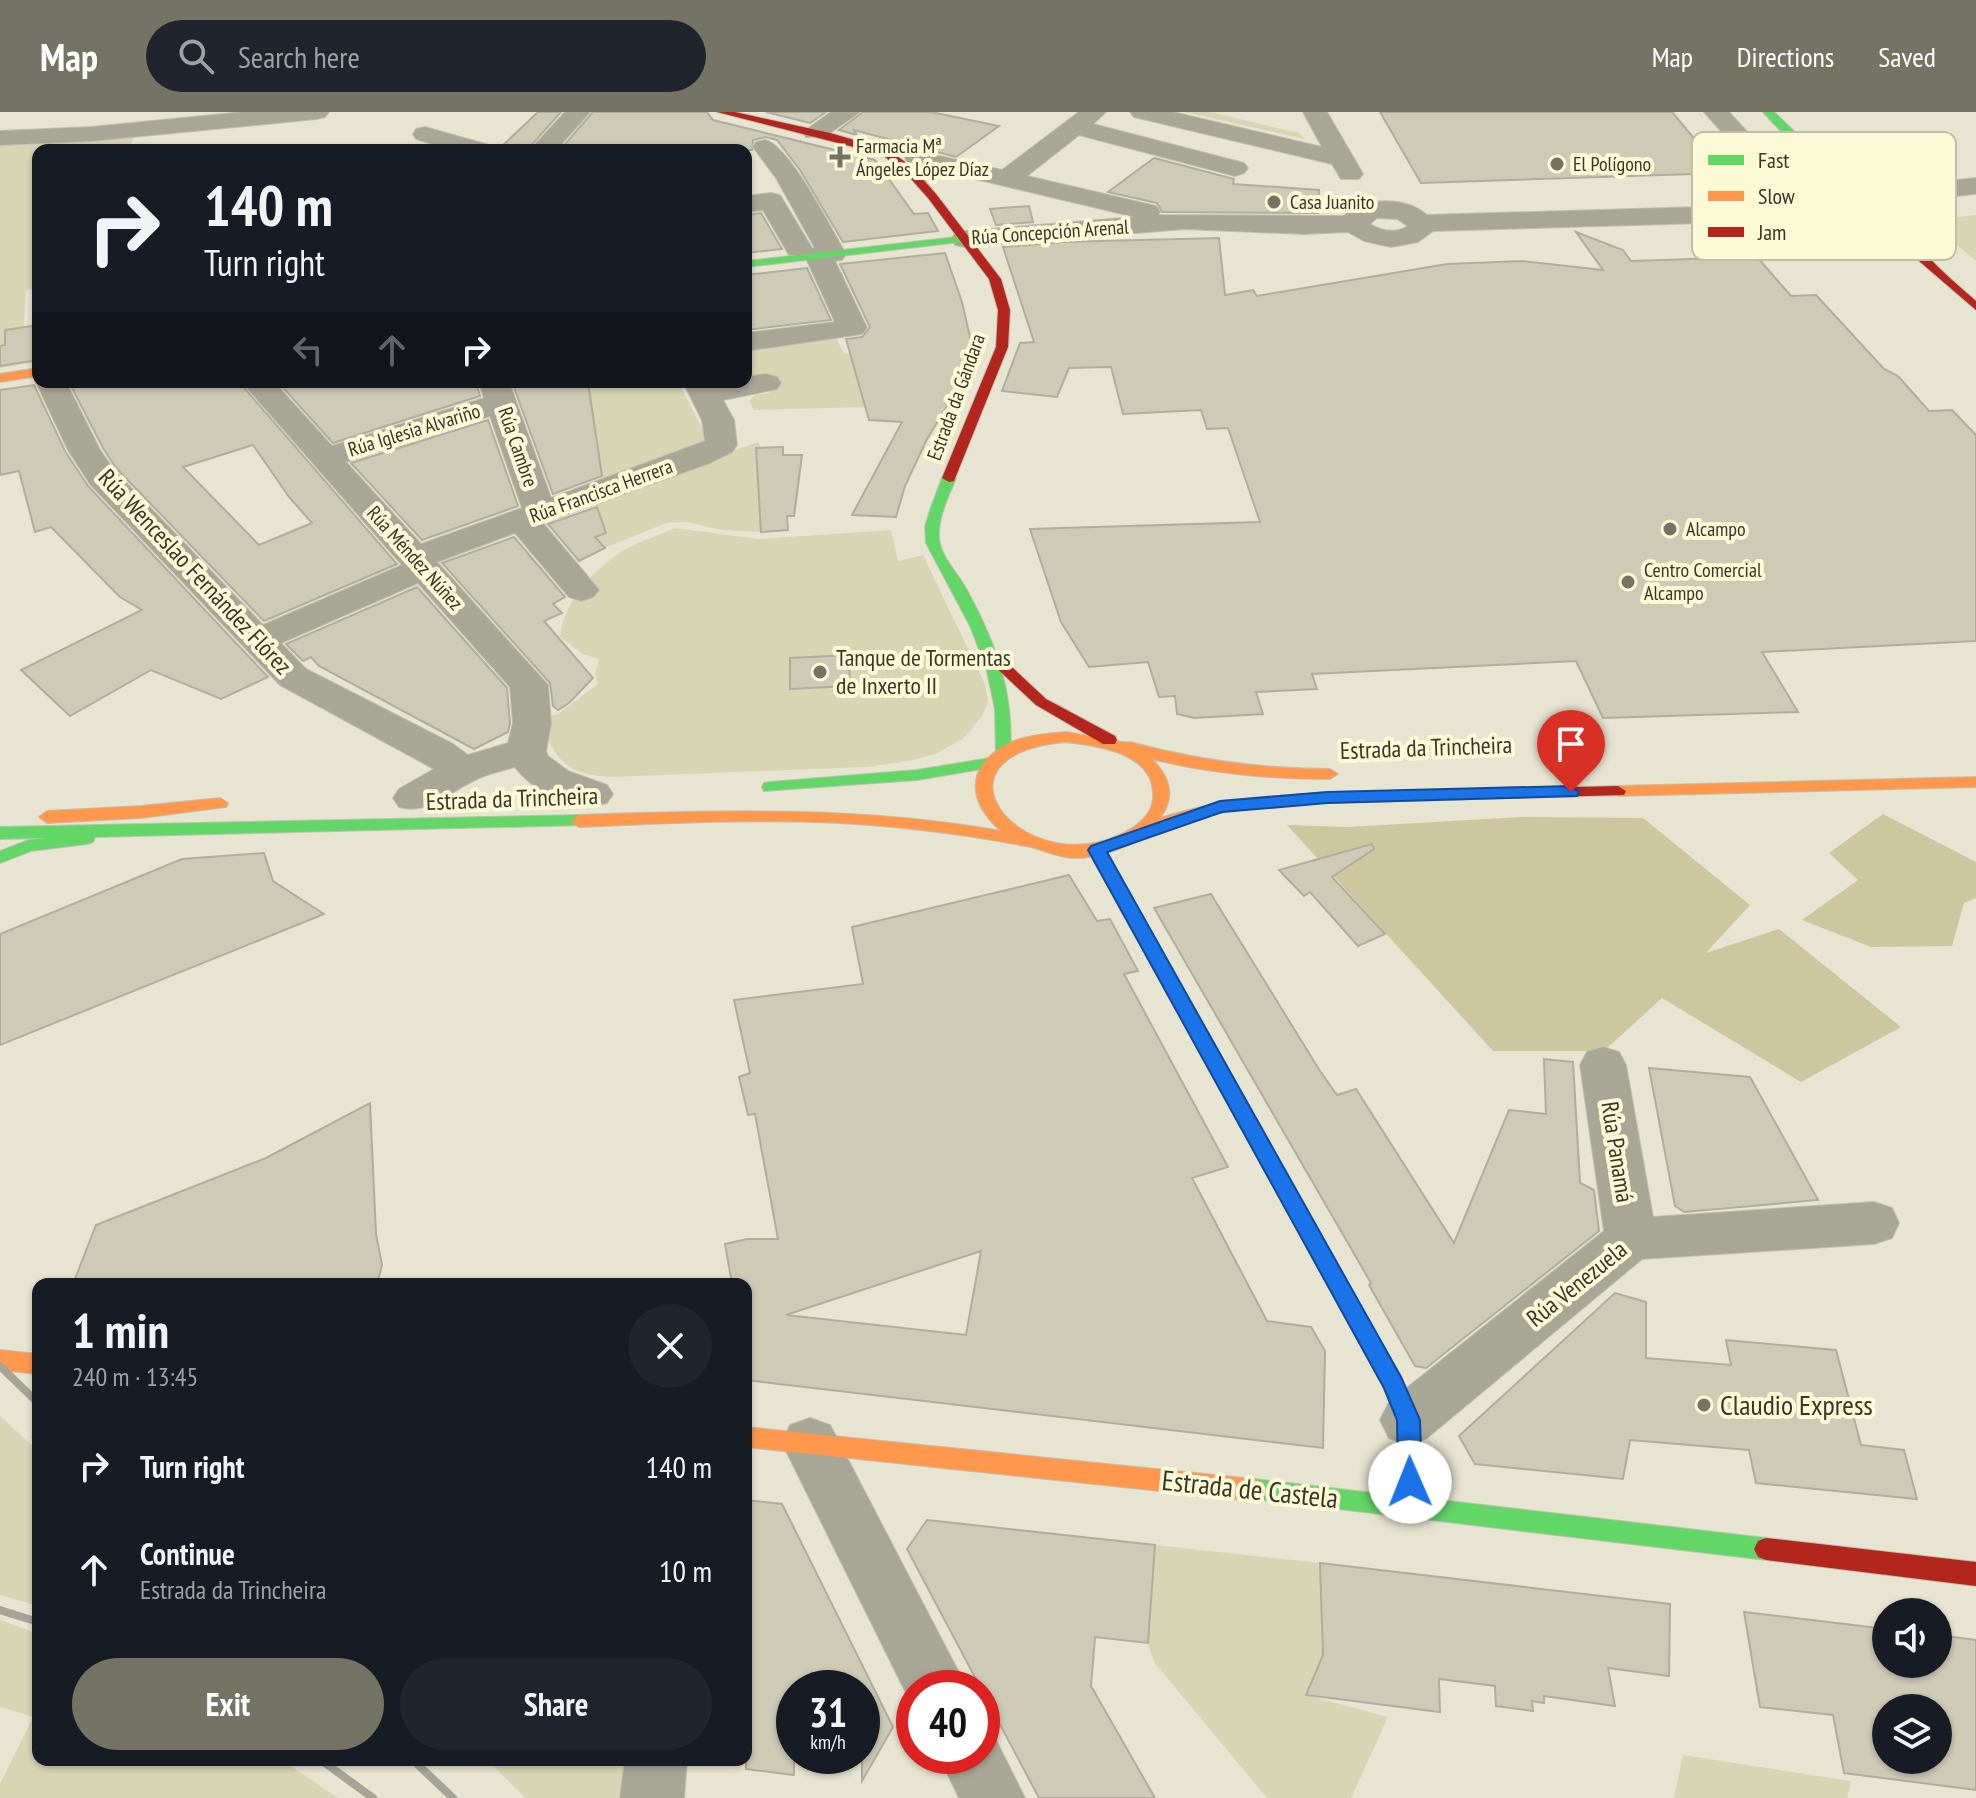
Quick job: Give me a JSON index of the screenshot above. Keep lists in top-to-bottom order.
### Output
{
  "streets": {
    "main road": [
      "Rúa Concepción Arenal",
      "Estrada da Gándara",
      "Estrada da Trincheira",
      "Estrada de Castela"
    ],
    "street": [
      "Rúa Iglesia Alvariño",
      "Rúa Cambre",
      "Rúa Francisca Herrera",
      "Rúa Méndez Núñez",
      "Rúa Wenceslao Fernández Flórez",
      "Rúa Panamá",
      "Rúa Venezuela"
    ]
  },
  "crossings": [
    ["Rúa Concepción Arenal", "Estrada da Gándara"],
    ["Rúa Iglesia Alvariño", "Rúa Cambre"],
    ["Rúa Iglesia Alvariño", "Rúa Méndez Núñez"],
    ["Rúa Cambre", "Rúa Francisca Herrera"],
    ["Rúa Francisca Herrera", "Rúa Méndez Núñez"],
    ["Rúa Francisca Herrera", "Rúa Wenceslao Fernández Flórez"],
    ["Rúa Panamá", "Rúa Venezuela"]
  ],
  "places": {
    "health": ["Farmacia Mª Ángeles López Díaz"],
    "other": [
      "El Polígono",
      "Casa Juanito",
      "Alcampo",
      "Centro Comercial Alcampo",
      "Tanque de Tormentas de Inxerto II",
      "Claudio Express"
    ]
  },
  "legend": ["Fast", "Slow", "Jam"],
  "page": {
    "header": "Map",
    "search": "Search here",
    "nav": ["Map", "Directions", "Saved"],
    "turn": ["140 m", "Turn right"],
    "heading": ["1 min", "240 m · 13:45"],
    "list": [
      {
        "name": "Turn right",
        "value": "140 m"
      },
      {
        "name": "Continue",
        "note": "Estrada da Trincheira",
        "value": "10 m"
      }
    ],
    "buttons": ["Exit", "Share"],
    "speed": "31 km/h",
    "limit": "40"
  }
}
